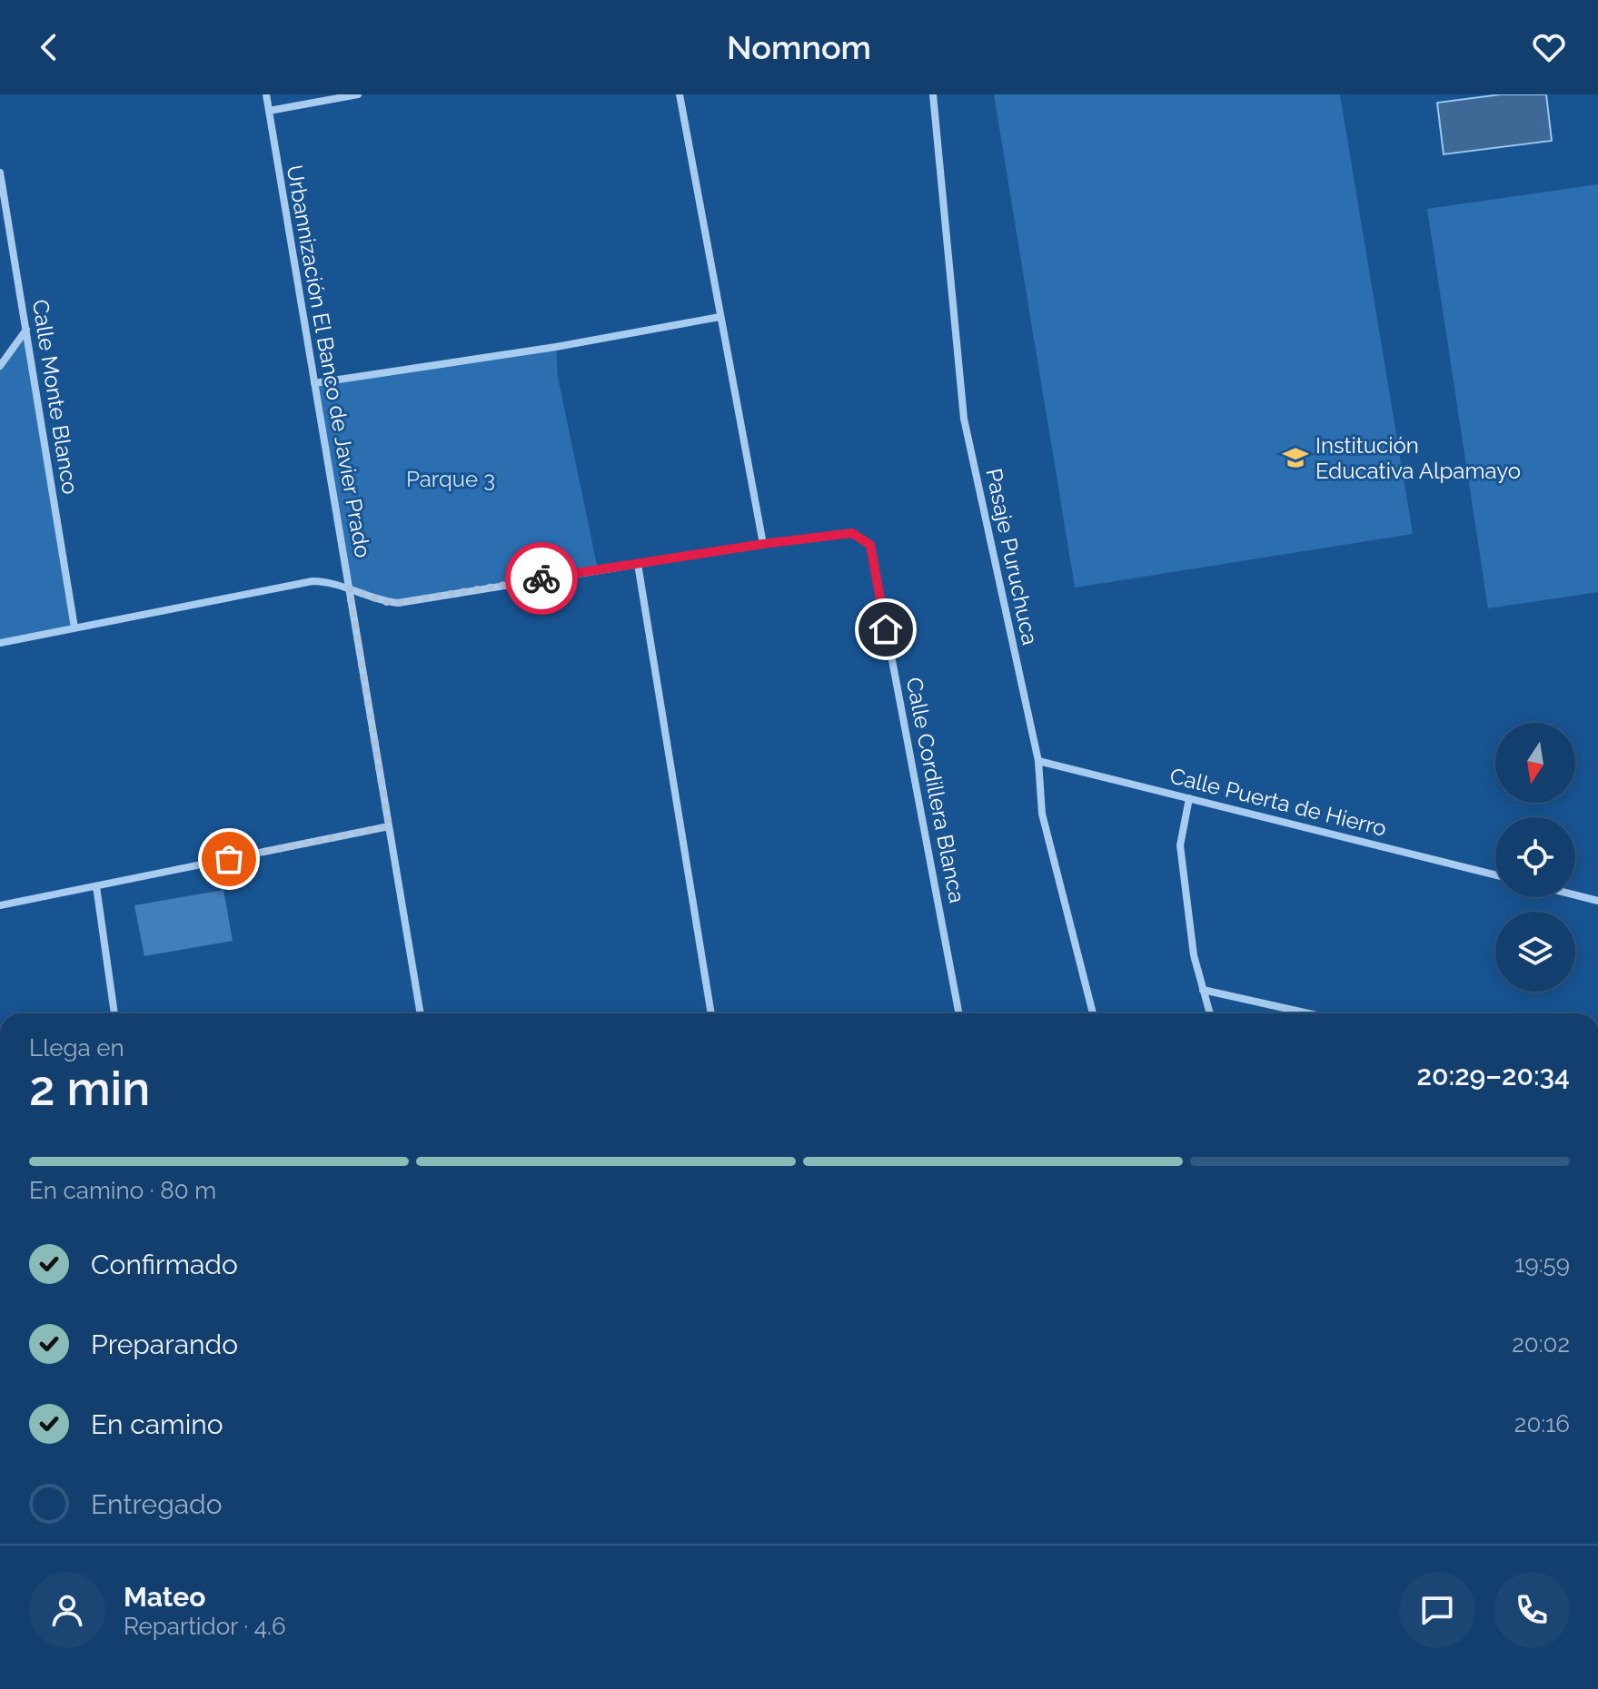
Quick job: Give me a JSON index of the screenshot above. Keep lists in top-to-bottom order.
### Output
{
  "streets": {
    "street": [
      "Urbannización El Banco de Javier Prado",
      "Calle Monte Blanco",
      "Pasaje Puruchuca",
      "Calle Cordillera Blanca",
      "Calle Puerta de Hierro"
    ]
  },
  "crossings": [
    ["Pasaje Puruchuca", "Calle Puerta de Hierro"]
  ],
  "parks": ["Parque 3"],
  "places": {
    "school or university": ["Institución Educativa Alpamayo"]
  },
  "north": "bottom",
  "page": {
    "header": "Nomnom",
    "heading": ["2 min", "Llega en", "20:29–20:34"],
    "panel": ["Mateo", "Repartidor · 4.6"],
    "bar": "En camino · 80 m",
    "list": [
      ["Confirmado", "19:59"],
      ["Preparando", "20:02"],
      ["En camino", "20:16"],
      "Entregado"
    ]
  }
}
